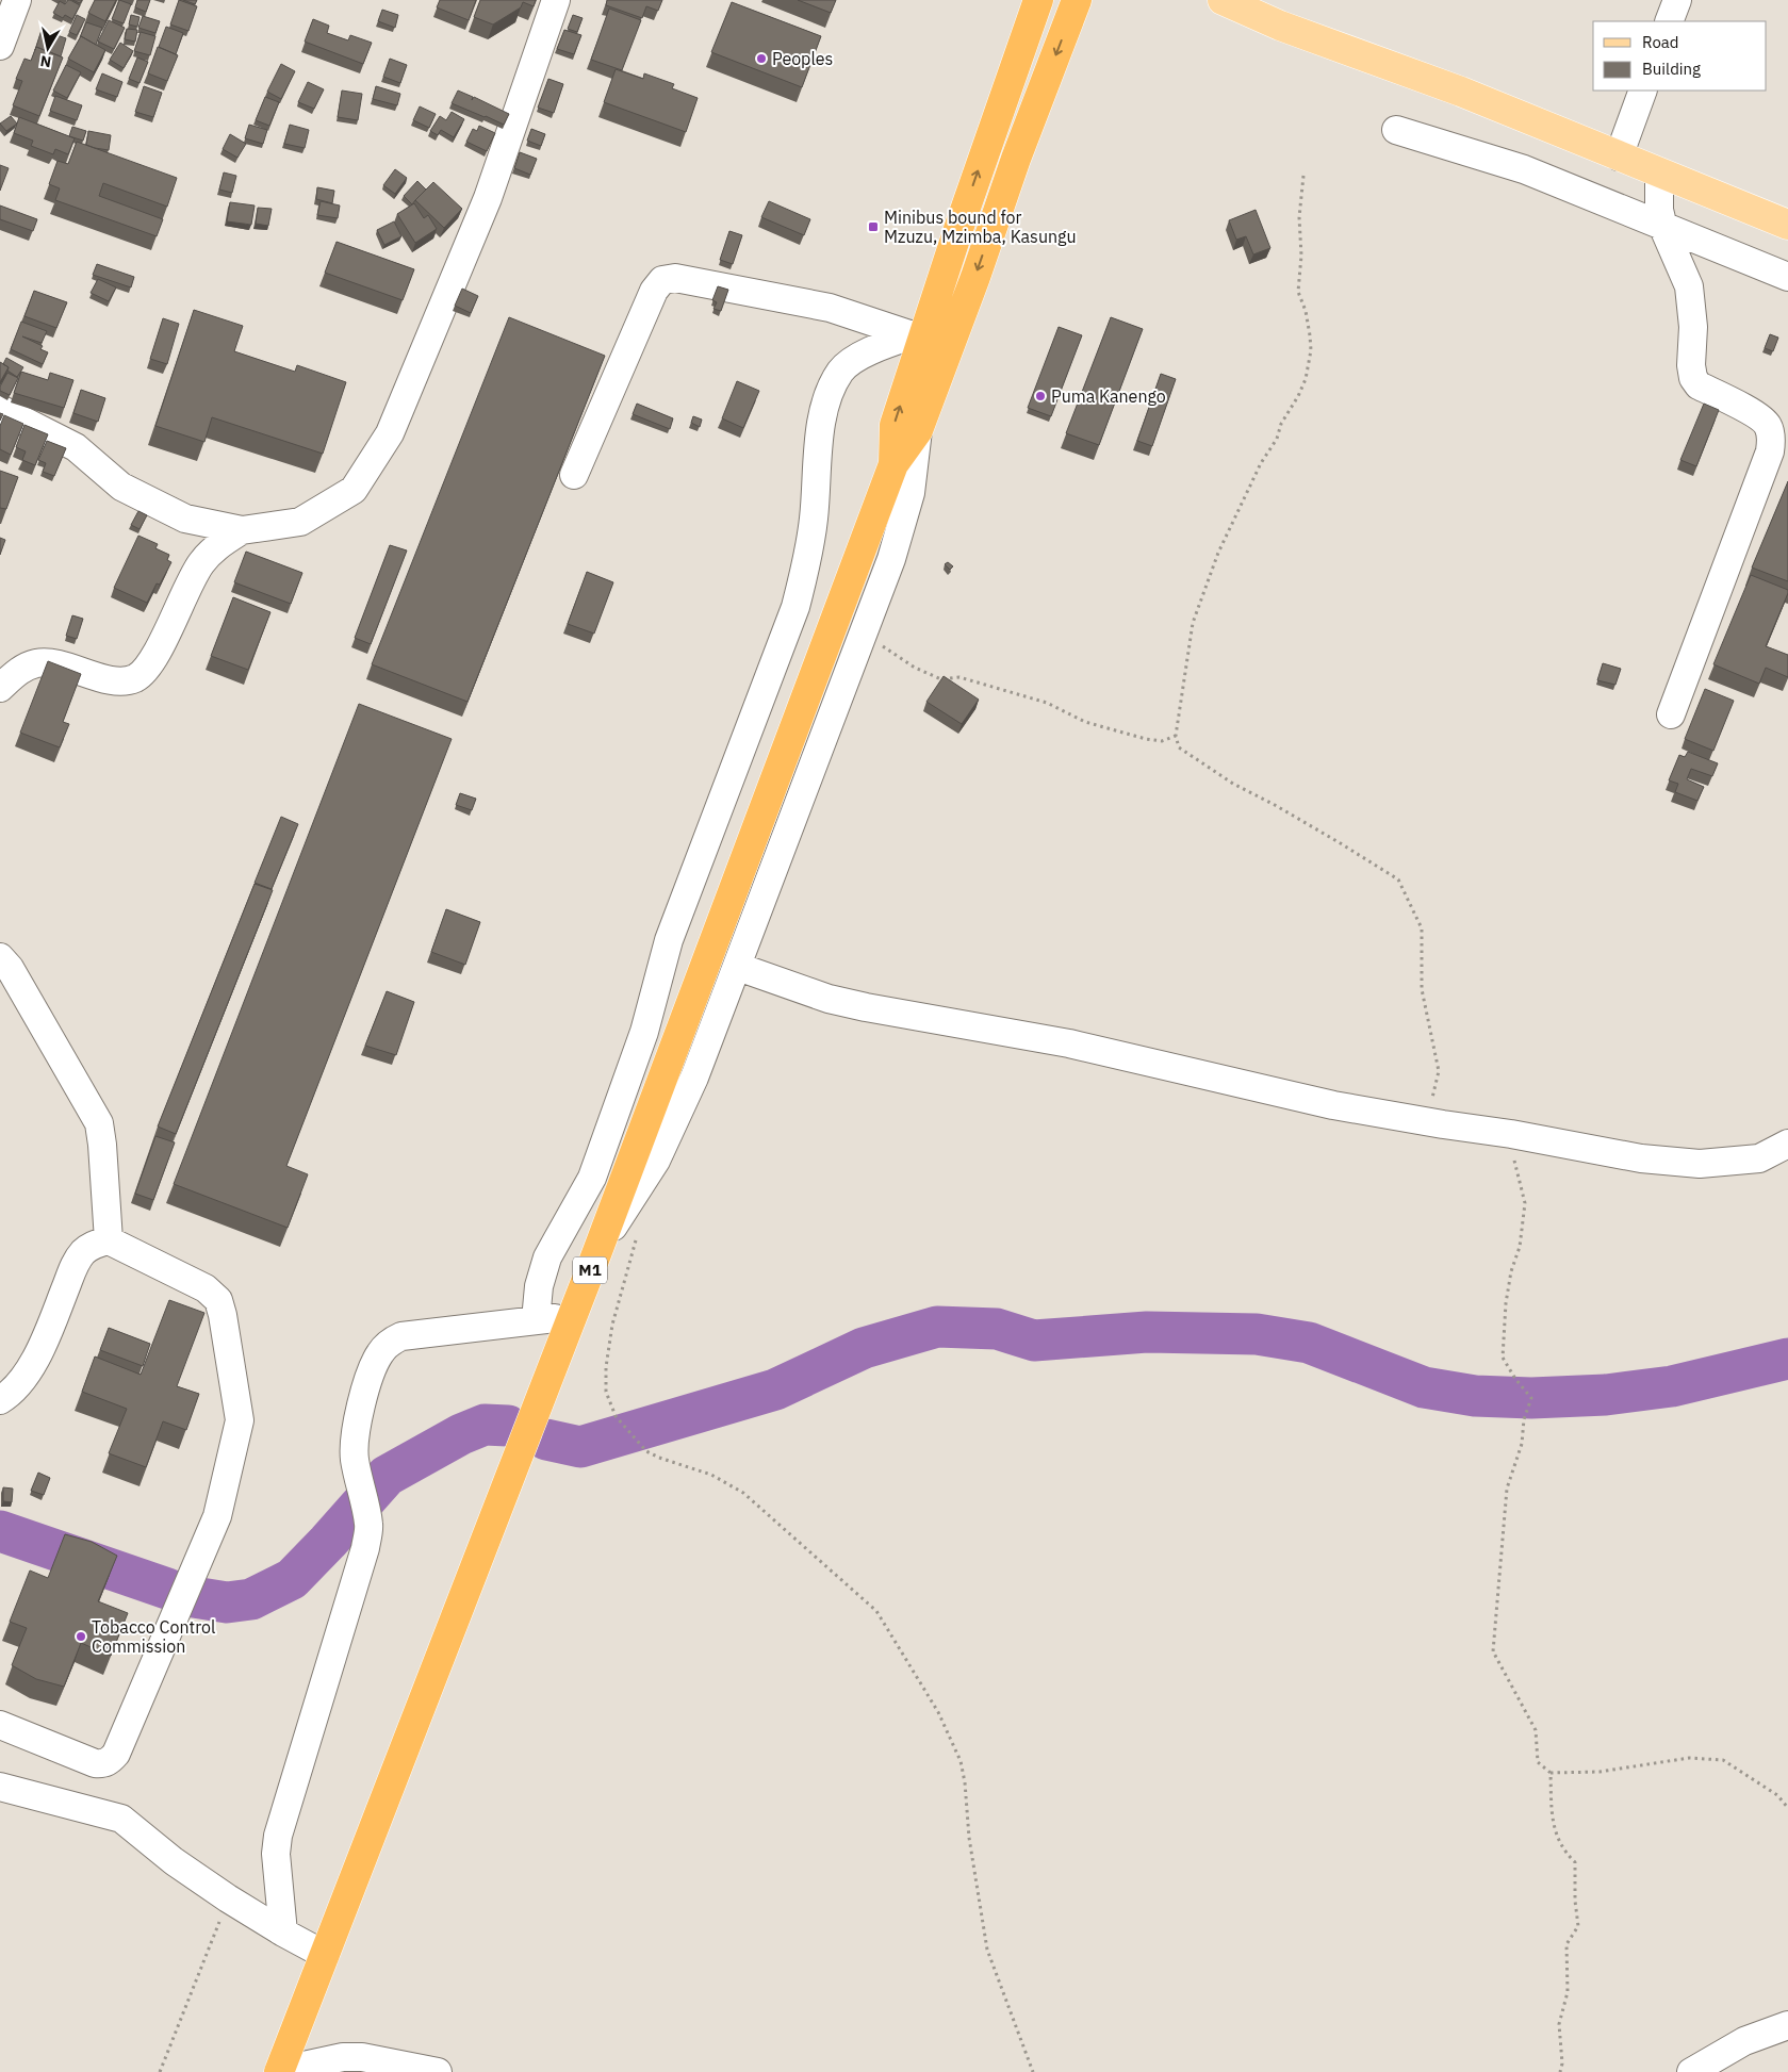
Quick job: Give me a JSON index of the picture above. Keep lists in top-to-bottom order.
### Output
{
  "streets": {
    "highway": ["M1"]
  },
  "places": {
    "other": ["Peoples", "Puma Kanengo", "Tobacco Control Commission"],
    "transit": ["Minibus bound for Mzuzu, Mzimba, Kasungu"]
  },
  "legend": ["Road", "Building"],
  "north": "bottom"
}
